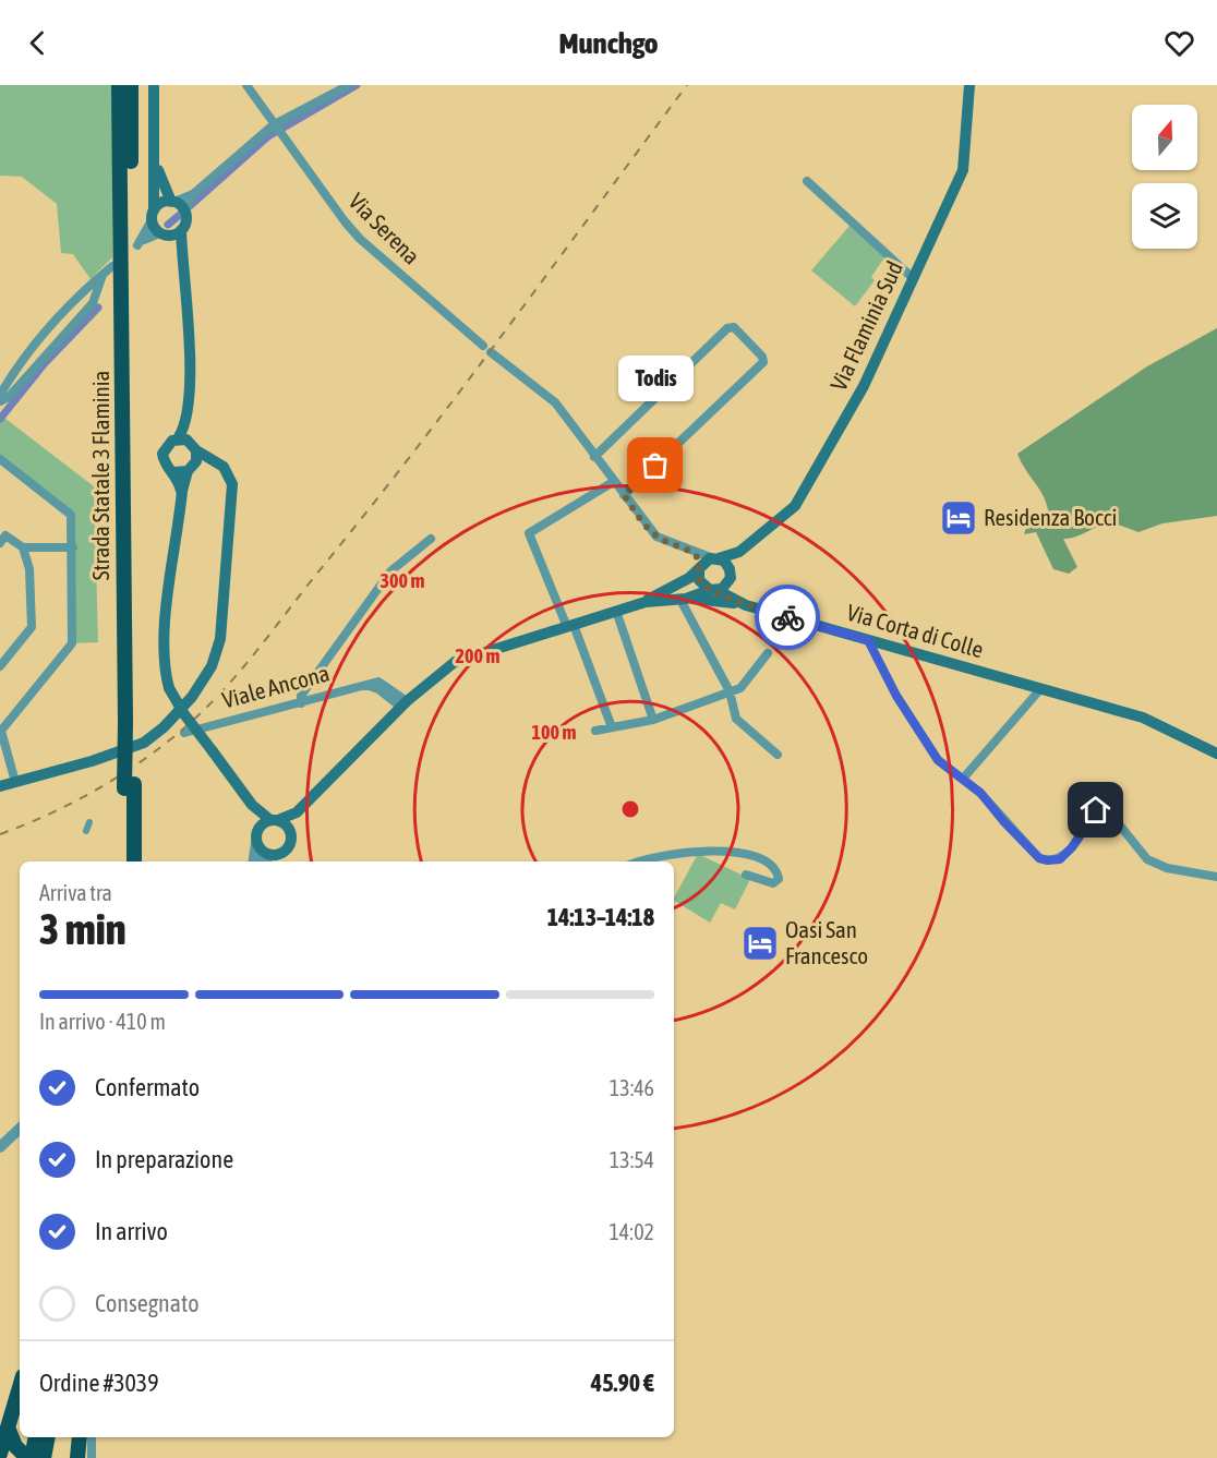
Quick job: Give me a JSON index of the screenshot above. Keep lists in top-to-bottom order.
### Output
{
  "streets": {
    "highway": ["Strada Statale 3 Flaminia"],
    "main road": ["Via Flaminia Sud", "Via Corta di Colle"],
    "street": ["Via Serena", "Viale Ancona"]
  },
  "crossings": [
    ["Via Serena", "Via Flaminia Sud"],
    ["Via Flaminia Sud", "Via Corta di Colle"]
  ],
  "places": {
    "other": ["Todis"],
    "hotel": ["Residenza Bocci", "Oasi San Francesco"]
  },
  "north": "top",
  "page": {
    "header": "Munchgo",
    "bubble": "Todis",
    "heading": ["3 min", "Arriva tra", "14:13–14:18"],
    "panel": ["Ordine #3039", "45.90 €"],
    "bar": "In arrivo · 410 m",
    "list": [
      ["Confermato", "13:46"],
      ["In preparazione", "13:54"],
      ["In arrivo", "14:02"],
      "Consegnato"
    ]
  },
  "rings": ["300 m", "200 m", "100 m"]
}
